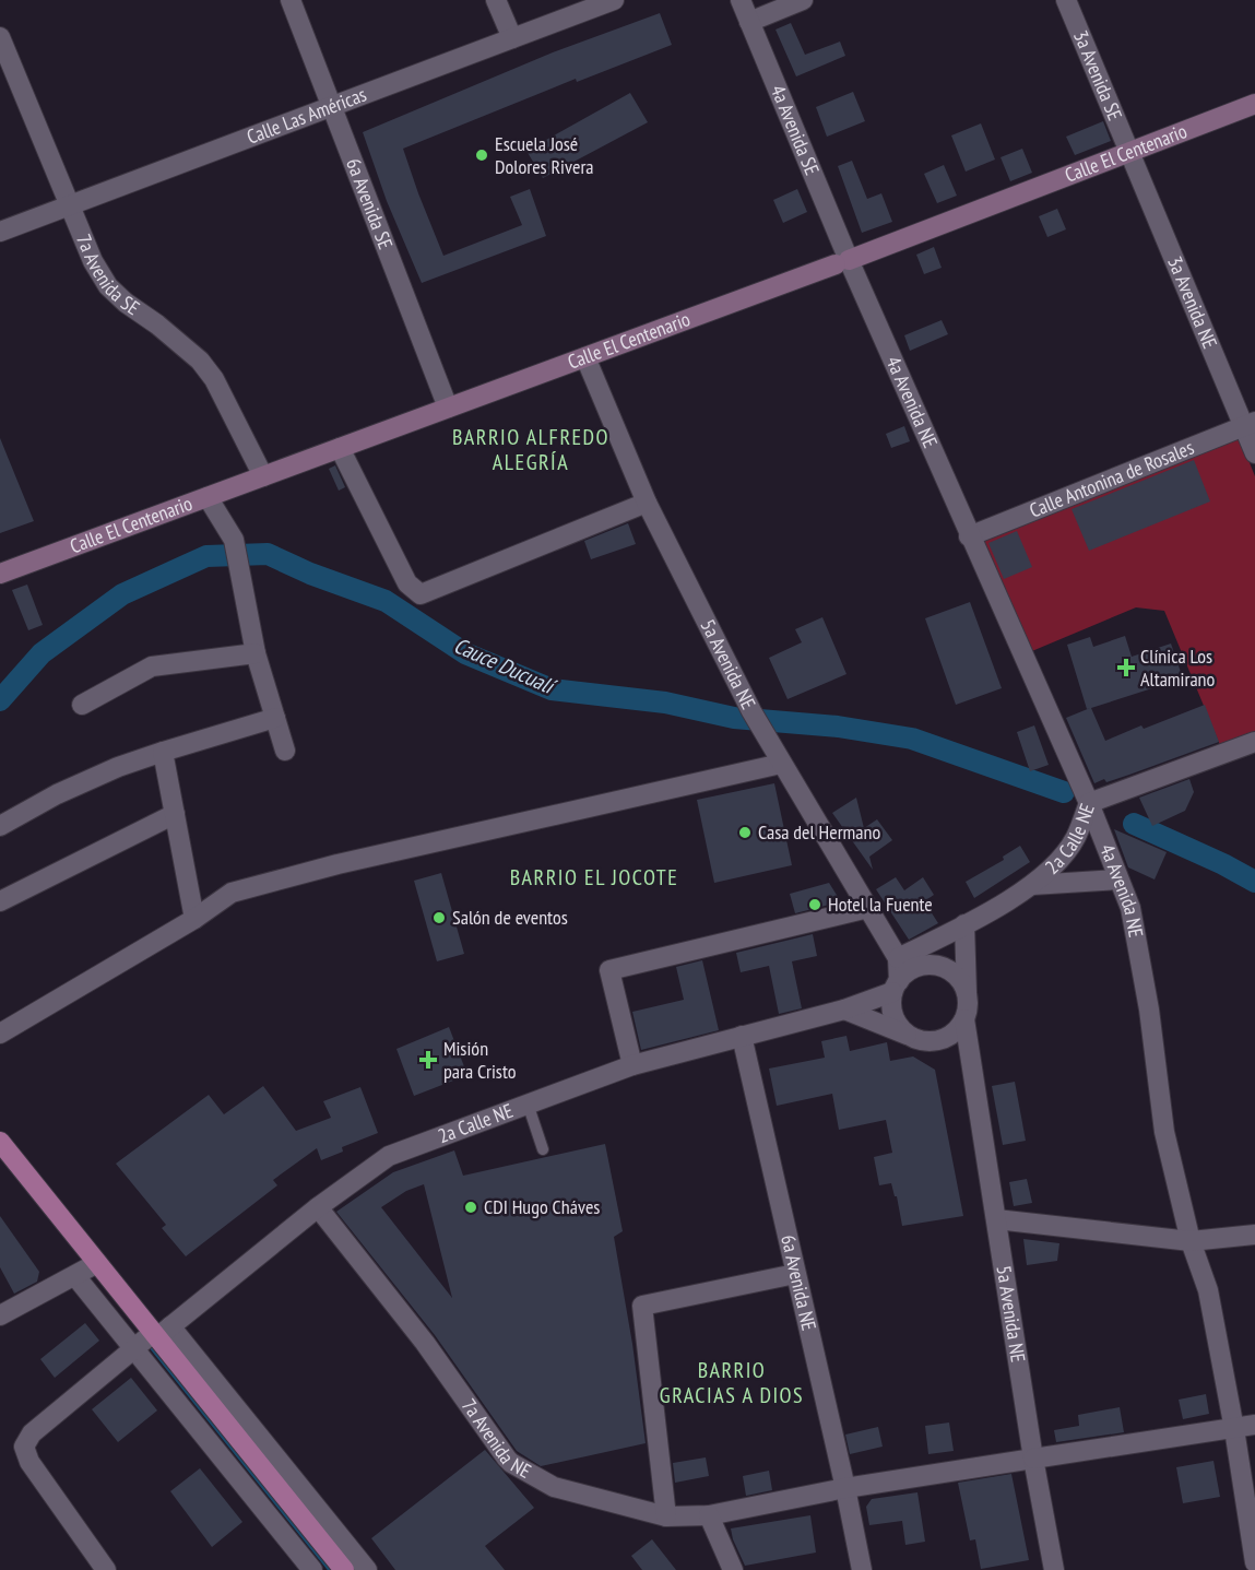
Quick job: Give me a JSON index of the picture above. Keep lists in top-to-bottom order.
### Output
{
  "streets": {
    "main road": ["Calle El Centenario"],
    "street": [
      "3a Avenida SE",
      "Calle Las Américas",
      "4a Avenida SE",
      "6a Avenida SE",
      "7a Avenida SE",
      "3a Avenida NE",
      "4a Avenida NE",
      "Calle Antonina de Rosales",
      "5a Avenida NE",
      "2a Calle NE",
      "6a Avenida NE",
      "7a Avenida NE"
    ]
  },
  "crossings": [
    ["3a Avenida SE", "Calle El Centenario"],
    ["3a Avenida SE", "3a Avenida NE"],
    ["Calle Las Américas", "6a Avenida SE"],
    ["Calle Las Américas", "7a Avenida SE"],
    ["4a Avenida SE", "Calle El Centenario"],
    ["4a Avenida SE", "4a Avenida NE"],
    ["Calle El Centenario", "6a Avenida SE"],
    ["Calle El Centenario", "7a Avenida SE"],
    ["Calle El Centenario", "3a Avenida NE"],
    ["Calle El Centenario", "4a Avenida NE"],
    ["Calle El Centenario", "5a Avenida NE"],
    ["3a Avenida NE", "Calle Antonina de Rosales"],
    ["4a Avenida NE", "Calle Antonina de Rosales"],
    ["4a Avenida NE", "2a Calle NE"],
    ["4a Avenida NE", "7a Avenida NE"],
    ["5a Avenida NE", "2a Calle NE"],
    ["5a Avenida NE", "7a Avenida NE"],
    ["2a Calle NE", "6a Avenida NE"],
    ["2a Calle NE", "7a Avenida NE"],
    ["6a Avenida NE", "7a Avenida NE"]
  ],
  "districts": ["BARRIO ALFREDO ALEGRÍA", "BARRIO EL JOCOTE", "BARRIO GRACIAS A DIOS"],
  "water": ["Cauce Ducualí"],
  "places": {
    "other": [
      "Escuela José Dolores Rivera",
      "Casa del Hermano",
      "Hotel la Fuente",
      "Salón de eventos",
      "CDI Hugo Cháves"
    ],
    "health": ["Clínica Los Altamirano", "Misión para Cristo"]
  }
}
